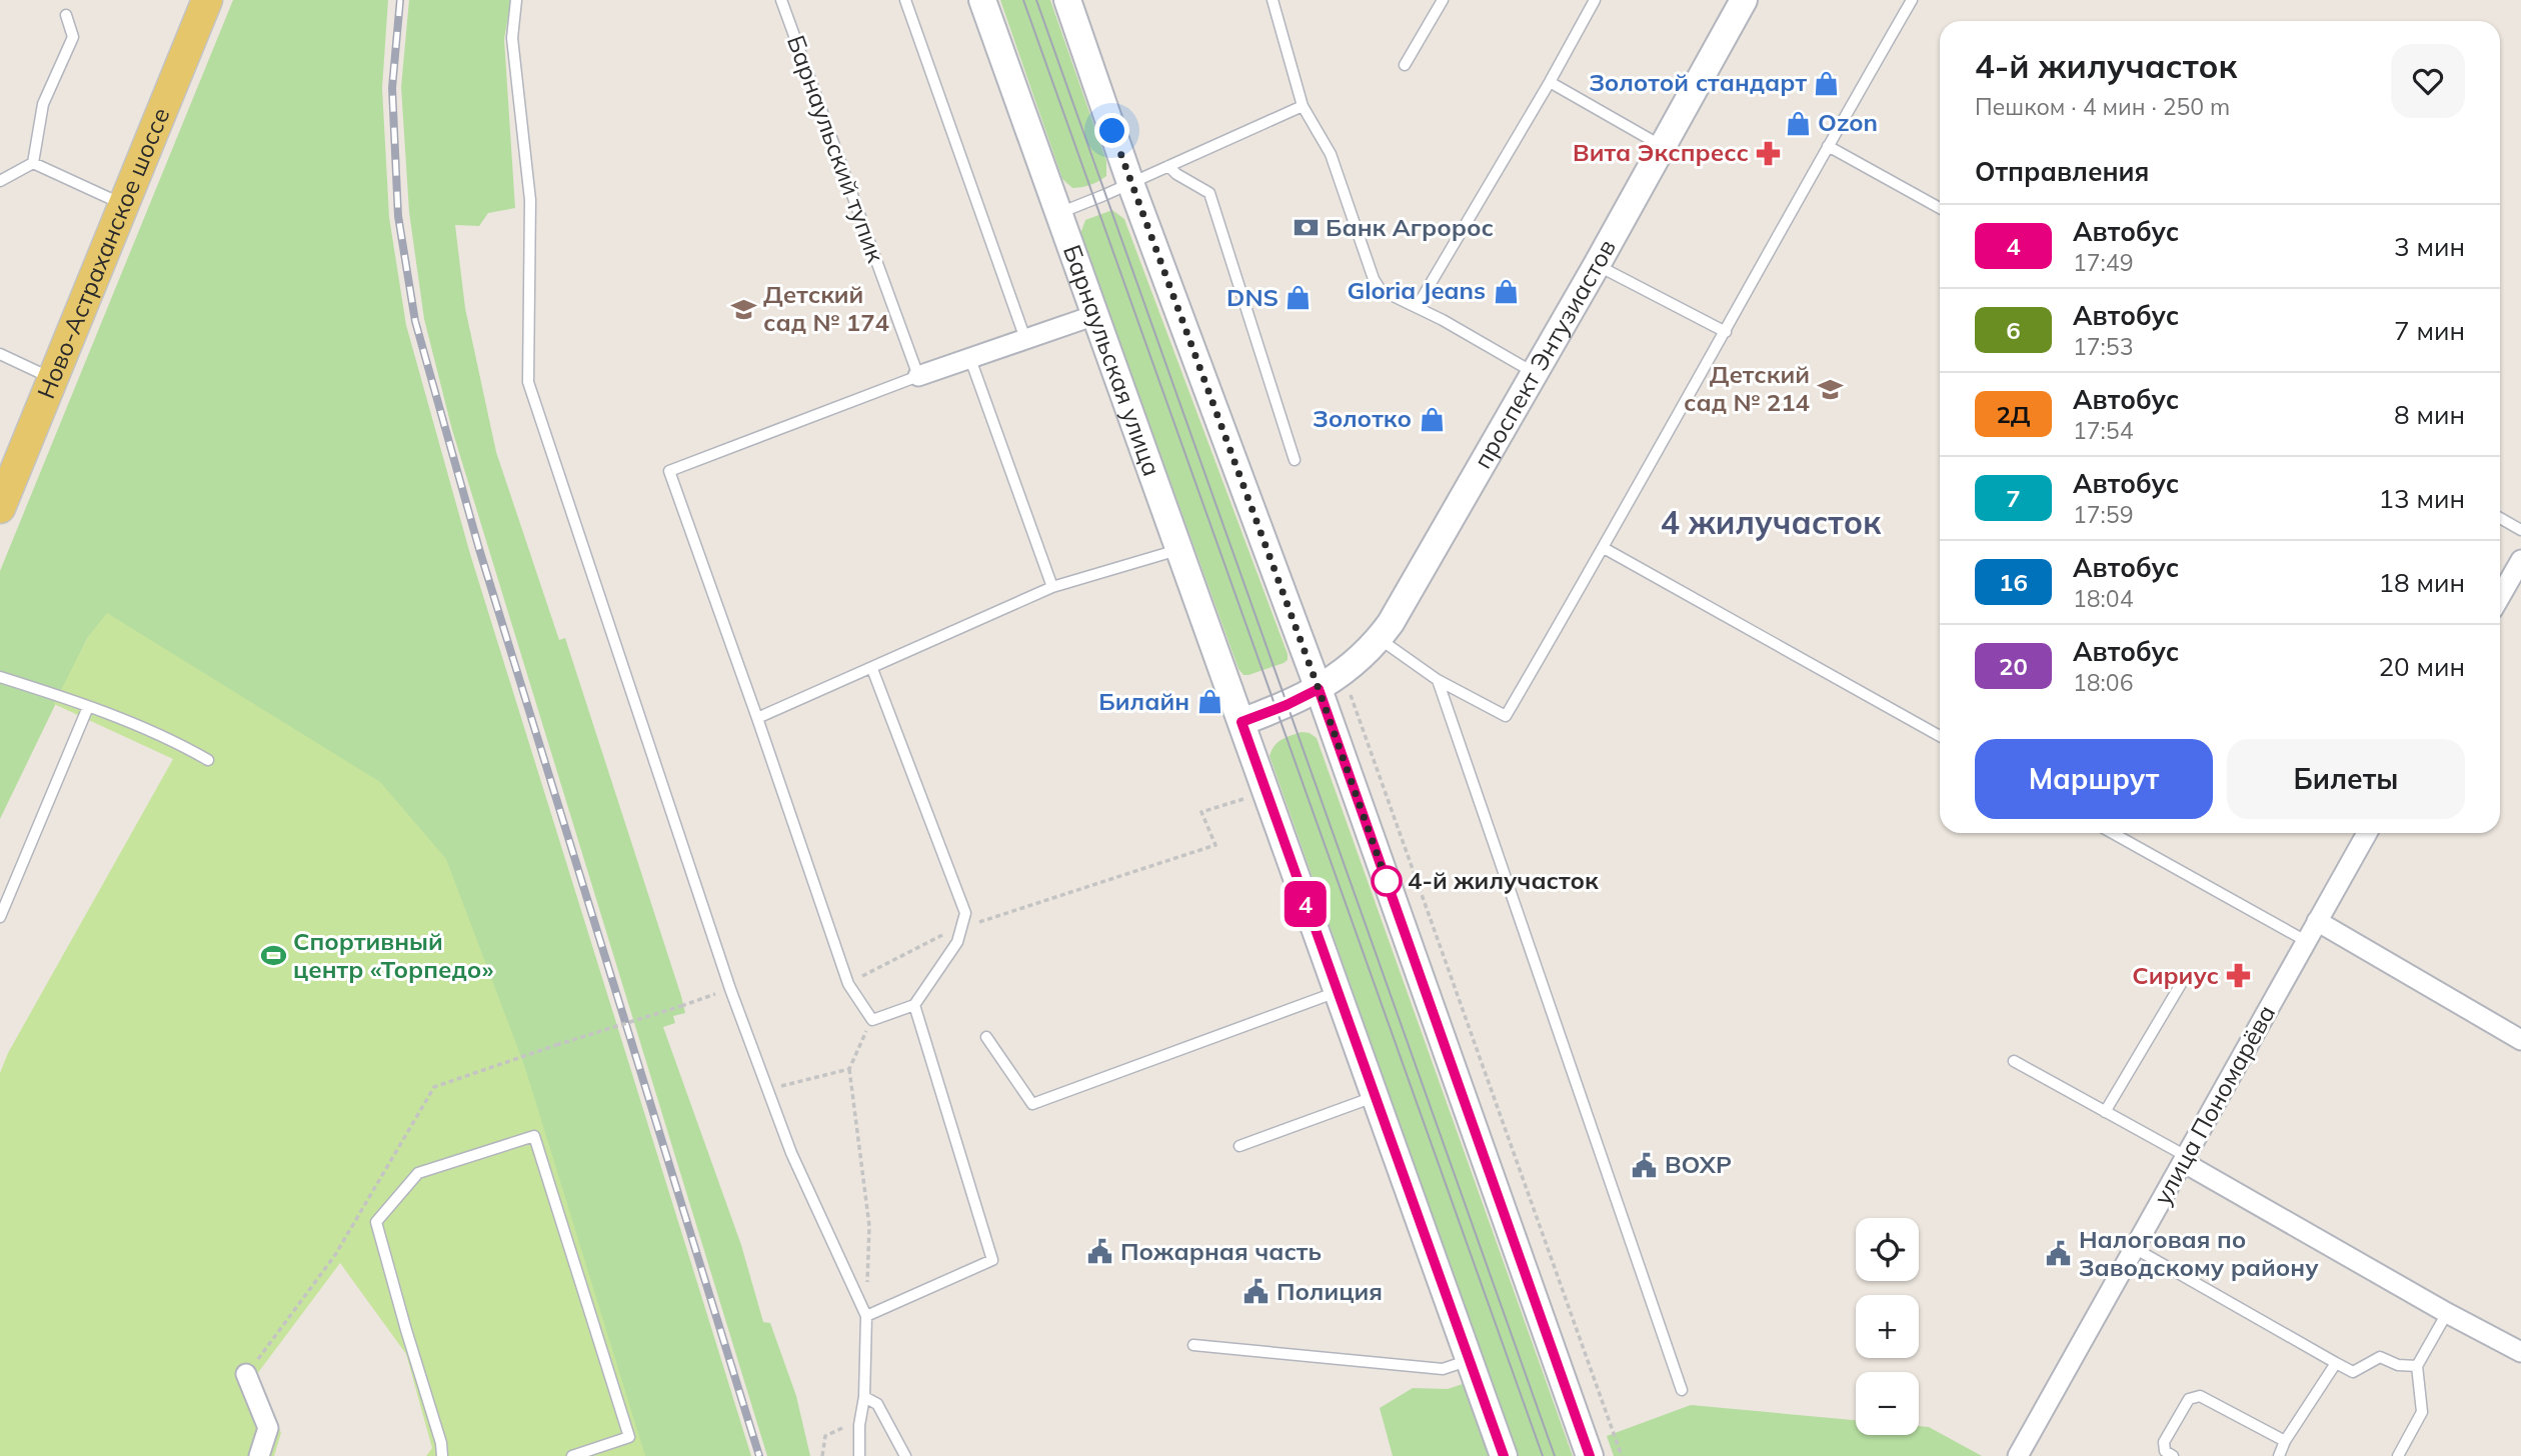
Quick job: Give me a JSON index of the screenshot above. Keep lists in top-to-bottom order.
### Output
{
  "streets": {
    "main road": ["Ново-Астраханское шоссе", "проспект Энтузиастов", "Барнаульская улица"],
    "street": ["улица Пономарёва"],
    "lane": ["Барнаульский тупик"]
  },
  "crossings": [
    ["проспект Энтузиастов", "Барнаульская улица"]
  ],
  "districts": ["4 жилучасток"],
  "places": {
    "shop": [
      "Золотой стандарт",
      "Ozon",
      "Gloria Jeans",
      "DNS",
      "Золотко",
      "Билайн"
    ],
    "pharmacy": ["Вита Экспресс", "Сириус"],
    "bank": ["Банк Агророс"],
    "school or university": ["Детский сад № 174", "Детский сад № 214"],
    "other": ["4-й жилучасток"],
    "sports": ["Спортивный центр «Торпедо»"],
    "public building": [
      "ВОХР",
      "Пожарная часть",
      "Налоговая по Заводскому району",
      "Полиция"
    ]
  },
  "lines": ["bus line 4"],
  "page": {
    "on_map": "4",
    "heading": [
      ["4-й жилучасток", "Пешком · 4 мин · 250 m"],
      "Отправления"
    ],
    "list": [
      {
        "mark": "4",
        "name": "Автобус",
        "note": "17:49",
        "value": "3 мин"
      },
      {
        "mark": "6",
        "name": "Автобус",
        "note": "17:53",
        "value": "7 мин"
      },
      {
        "mark": "2Д",
        "name": "Автобус",
        "note": "17:54",
        "value": "8 мин"
      },
      {
        "mark": "7",
        "name": "Автобус",
        "note": "17:59",
        "value": "13 мин"
      },
      {
        "mark": "16",
        "name": "Автобус",
        "note": "18:04",
        "value": "18 мин"
      },
      {
        "mark": "20",
        "name": "Автобус",
        "note": "18:06",
        "value": "20 мин"
      }
    ],
    "buttons": ["Маршрут", "Билеты"],
    "map_buttons": ["+", "−"]
  }
}
